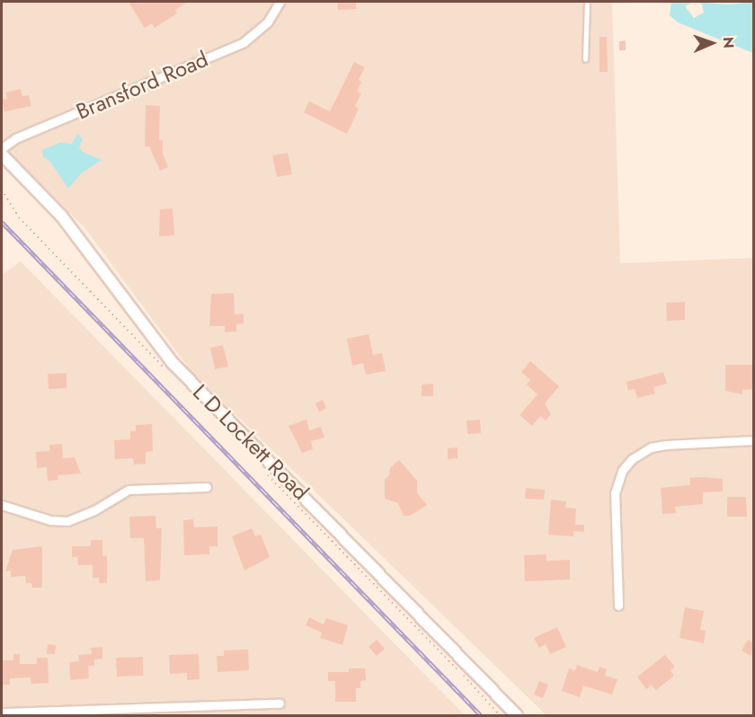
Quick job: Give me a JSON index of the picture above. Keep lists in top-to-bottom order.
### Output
{
  "streets": {
    "main road": ["L D Lockett Road"],
    "street": ["Bransford Road"]
  },
  "north": "right"
}
